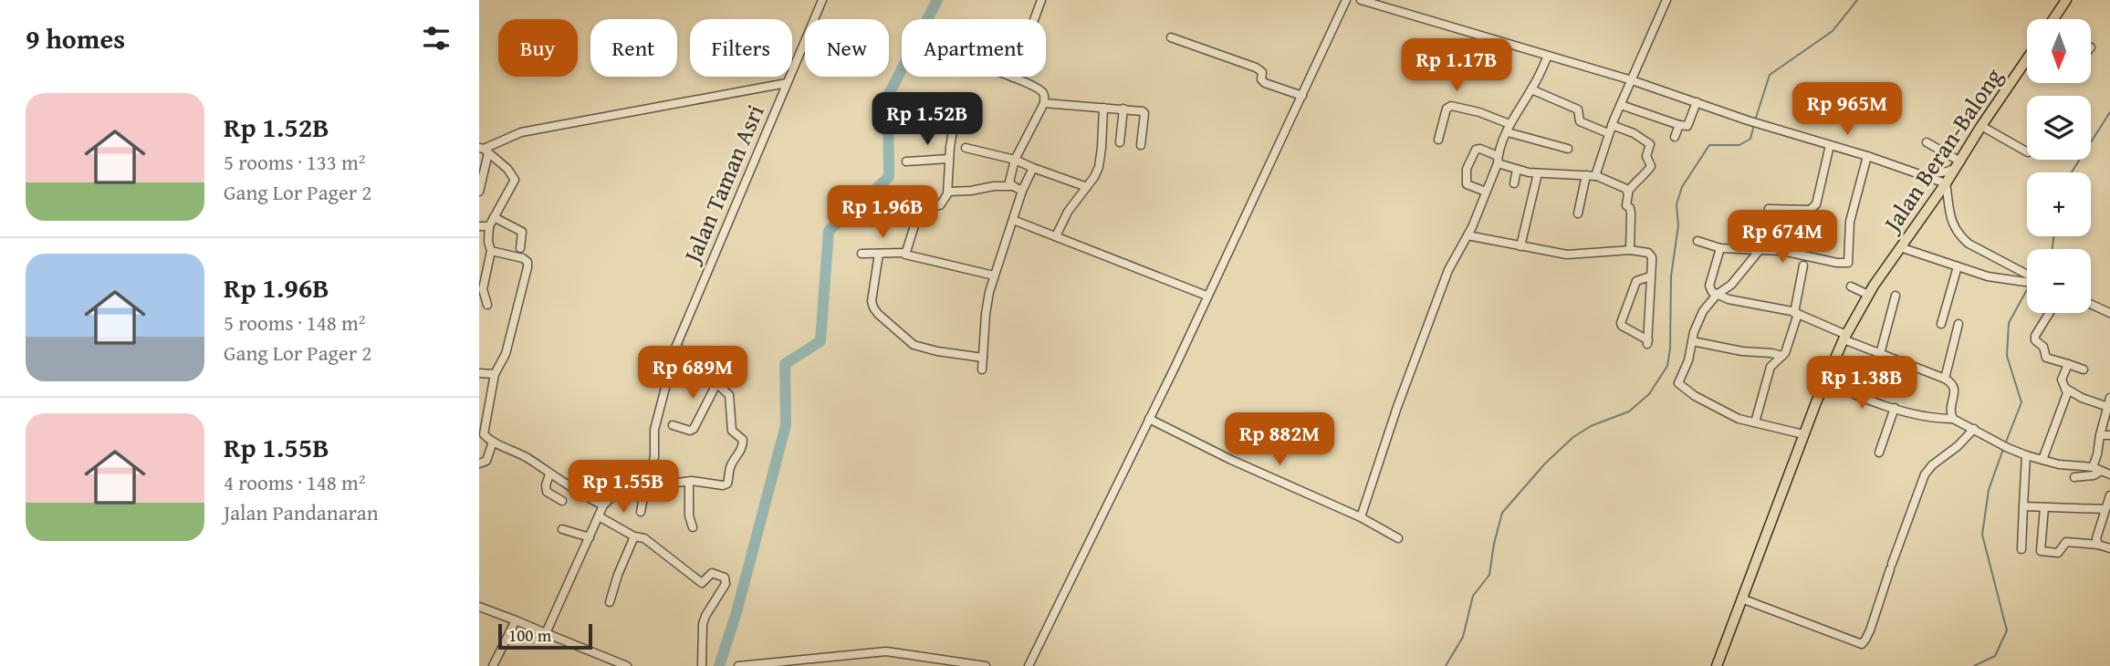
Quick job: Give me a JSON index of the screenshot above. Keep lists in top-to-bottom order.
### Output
{
  "streets": {
    "main road": ["Jalan Beran-Balong"],
    "street": ["Jalan Taman Asri"]
  },
  "scale_bar": "100 m",
  "north": "bottom",
  "page": {
    "heading": "9 homes",
    "map_buttons": ["+", "−"],
    "chip": [
      "Buy",
      "Rent",
      "Filters",
      "New",
      "Apartment"
    ],
    "price": [
      "Rp 1.17B",
      "Rp 965M",
      "Rp 1.52B",
      "Rp 1.96B",
      "Rp 674M",
      "Rp 689M",
      "Rp 1.38B",
      "Rp 882M",
      "Rp 1.55B"
    ],
    "list": [
      {
        "name": "Rp 1.52B",
        "note": "5 rooms · 133 m² · Gang Lor Pager 2"
      },
      {
        "name": "Rp 1.96B",
        "note": "5 rooms · 148 m² · Gang Lor Pager 2"
      },
      {
        "name": "Rp 1.55B",
        "note": "4 rooms · 148 m² · Jalan Pandanaran"
      }
    ],
    "scale": "100 m"
  }
}
